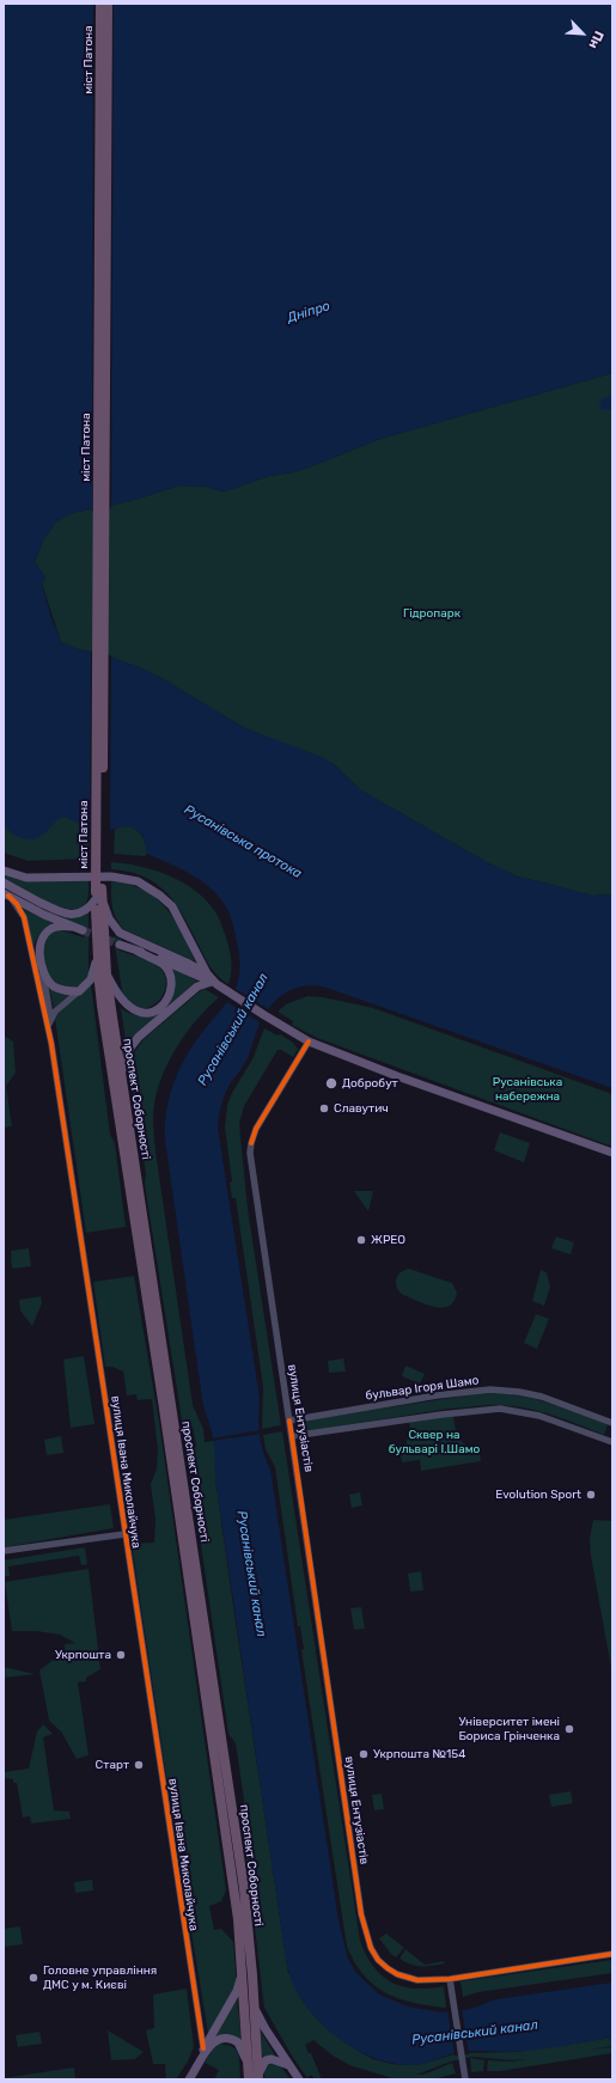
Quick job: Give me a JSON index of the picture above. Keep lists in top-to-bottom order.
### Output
{
  "streets": {
    "highway": ["міст Патона", "проспект Соборності"],
    "main road": ["вулиця Івана Миколайчука"],
    "street": ["бульвар Ігоря Шамо", "вулиця Ентузіастів"]
  },
  "crossings": [
    ["міст Патона", "проспект Соборності"],
    ["проспект Соборності", "вулиця Івана Миколайчука"],
    ["бульвар Ігоря Шамо", "вулиця Ентузіастів"]
  ],
  "water": ["Дніпро", "Русанівська протока", "Русанівський канал"],
  "parks": ["Гідропарк", "Русанівська набережна", "Сквер на бульварі І.Шамо"],
  "places": [
    "Добробут",
    "Славутич",
    "ЖРЕО",
    "Evolution Sport",
    "Укрпошта",
    "Університет імені Бориса Грінченка",
    "Укрпошта №154",
    "Старт",
    "Головне управління ДМС у м. Києві"
  ],
  "north": "bottom right"
}
